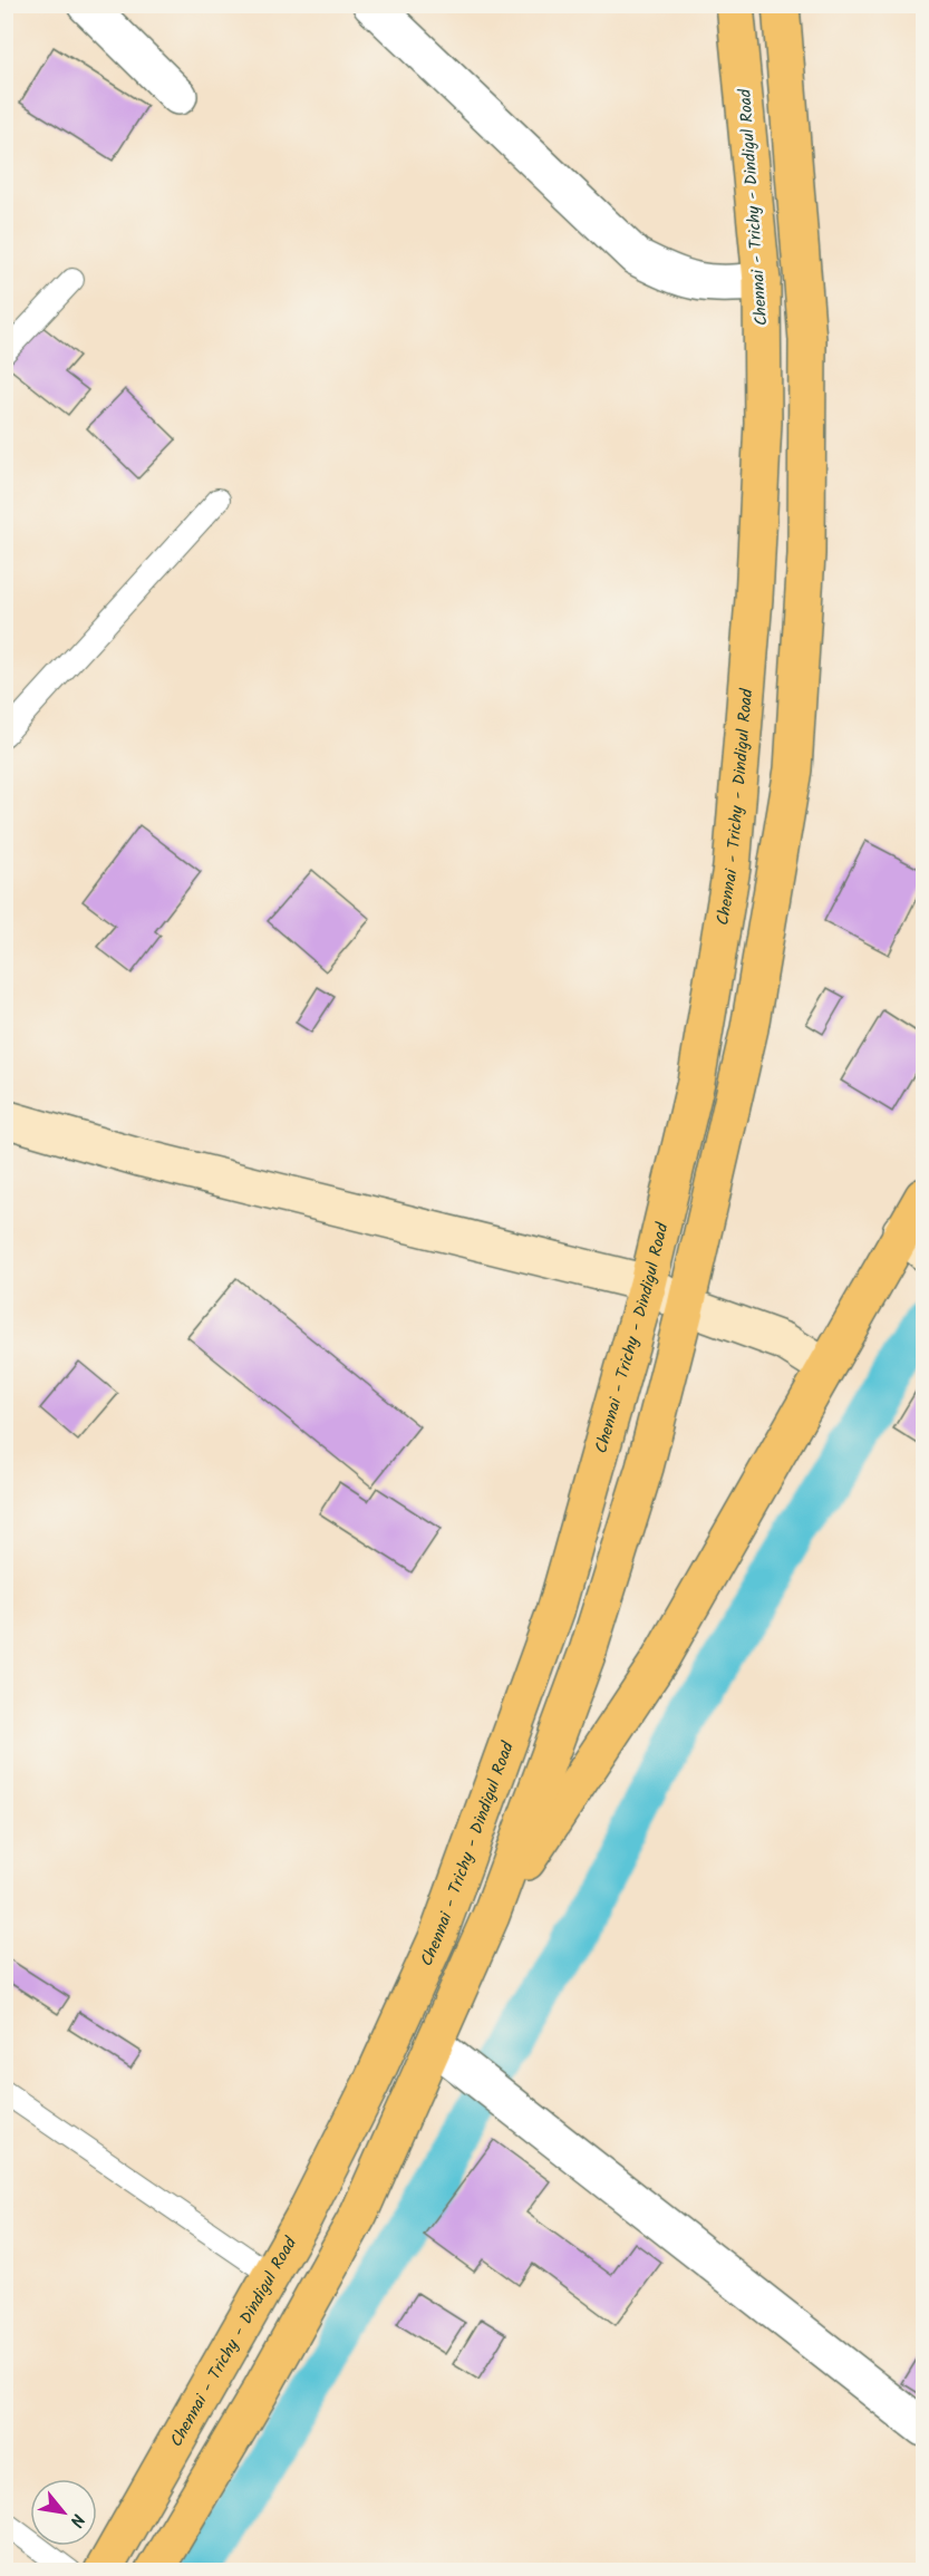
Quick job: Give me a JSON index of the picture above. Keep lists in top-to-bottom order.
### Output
{
  "streets": {
    "highway": ["Chennai - Trichy - Dindigul Road"]
  },
  "north": "bottom right"
}
